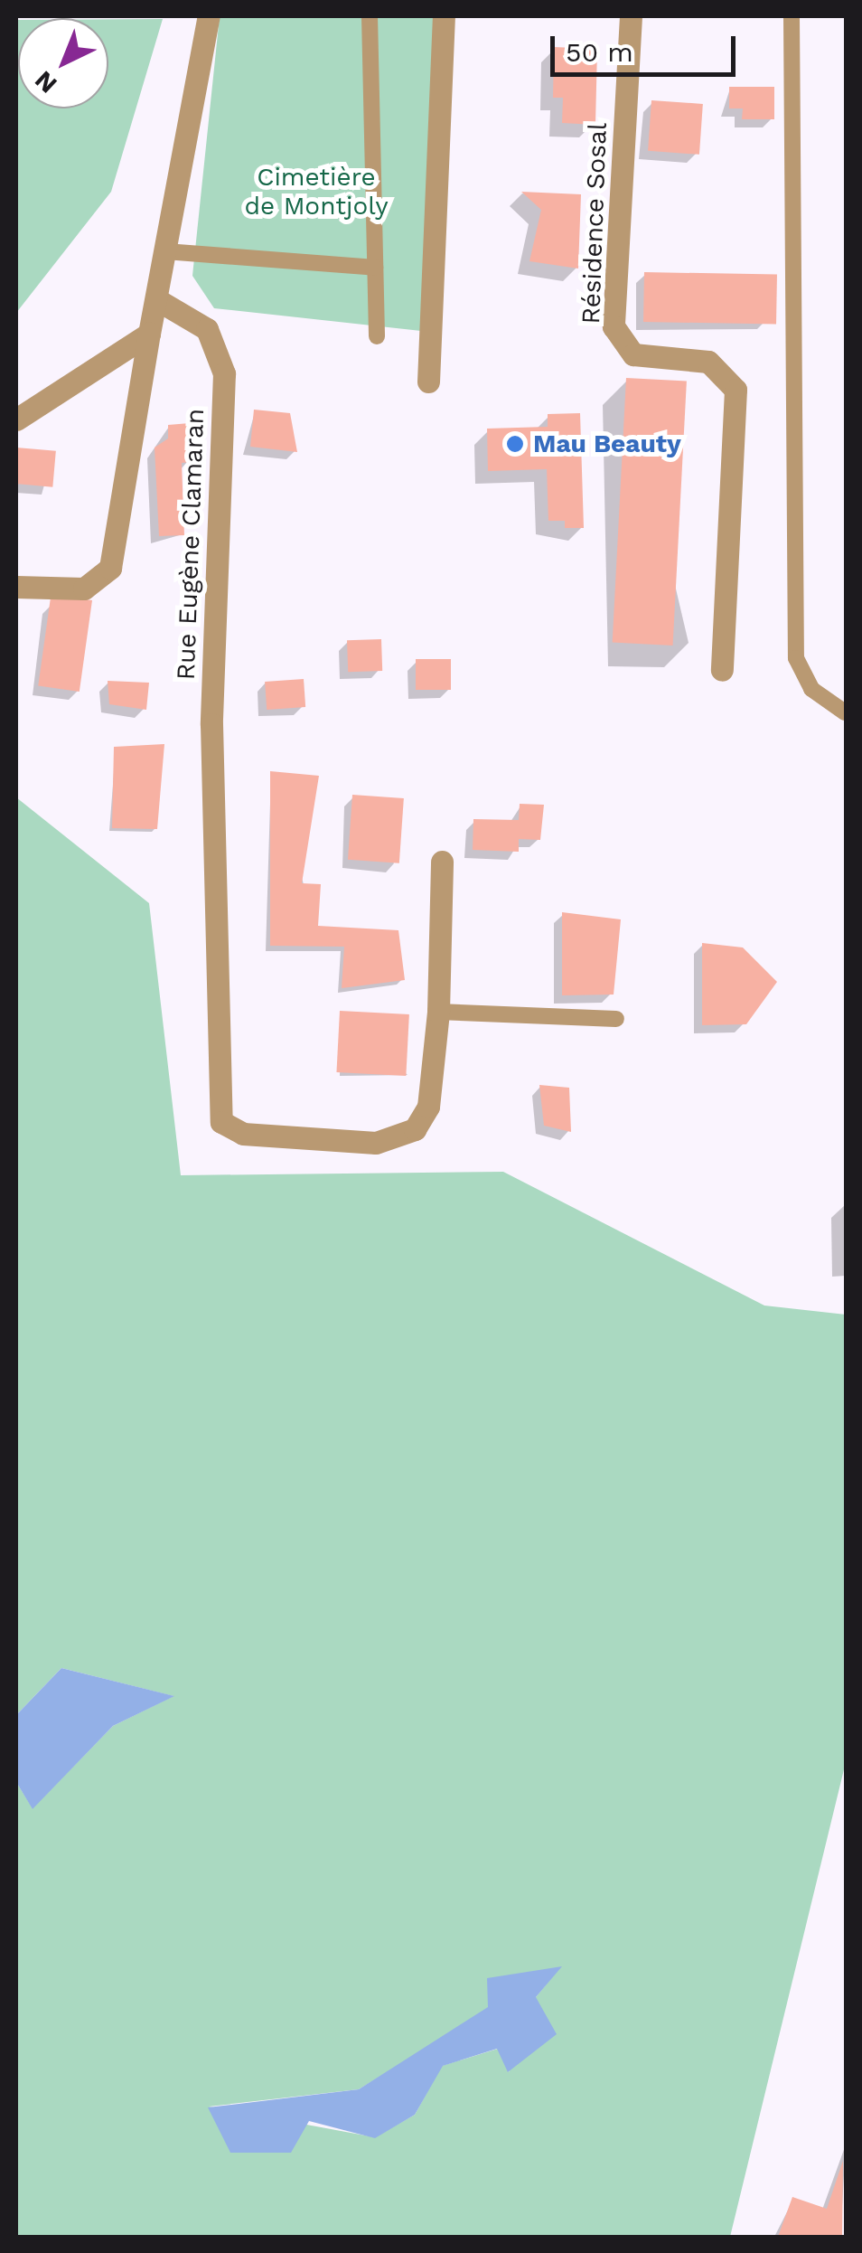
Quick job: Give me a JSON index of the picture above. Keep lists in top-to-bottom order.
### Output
{
  "streets": {
    "street": ["Résidence Sosal", "Rue Eugène Clamaran"]
  },
  "parks": ["Cimetière de Montjoly"],
  "places": ["Mau Beauty"],
  "scale_bar": "50 m",
  "north": "bottom left"
}
